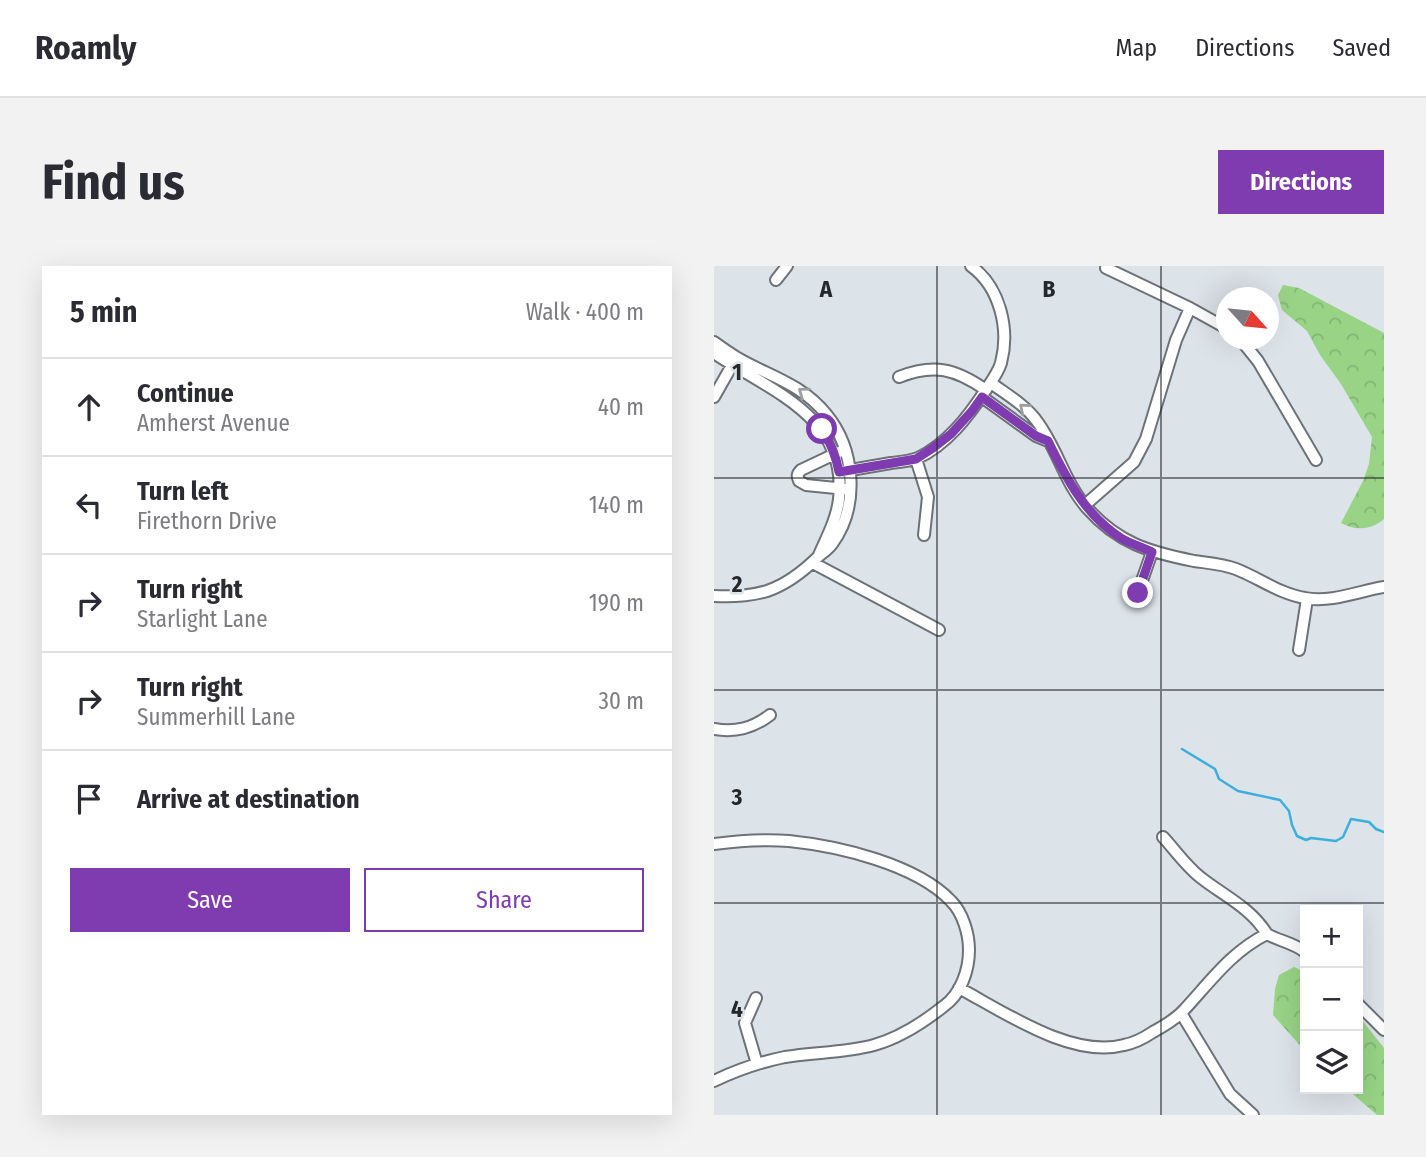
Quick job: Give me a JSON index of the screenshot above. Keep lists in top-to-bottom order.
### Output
{
  "north": "bottom right",
  "page": {
    "header": "Roamly",
    "nav": ["Map", "Directions", "Saved"],
    "buttons": [
      "Directions",
      ["Save", "Share"]
    ],
    "title": "Find us",
    "heading": ["5 min", "Walk · 400 m"],
    "list": [
      ["Continue", "Amherst Avenue", "40 m"],
      ["Turn left", "Firethorn Drive", "140 m"],
      ["Turn right", "Starlight Lane", "190 m"],
      ["Turn right", "Summerhill Lane", "30 m"],
      "Arrive at destination"
    ],
    "map_buttons": ["+", "−"]
  },
  "grid": {
    "columns": ["A", "B"],
    "rows": [
      "1",
      "2",
      "3",
      "4"
    ]
  }
}
